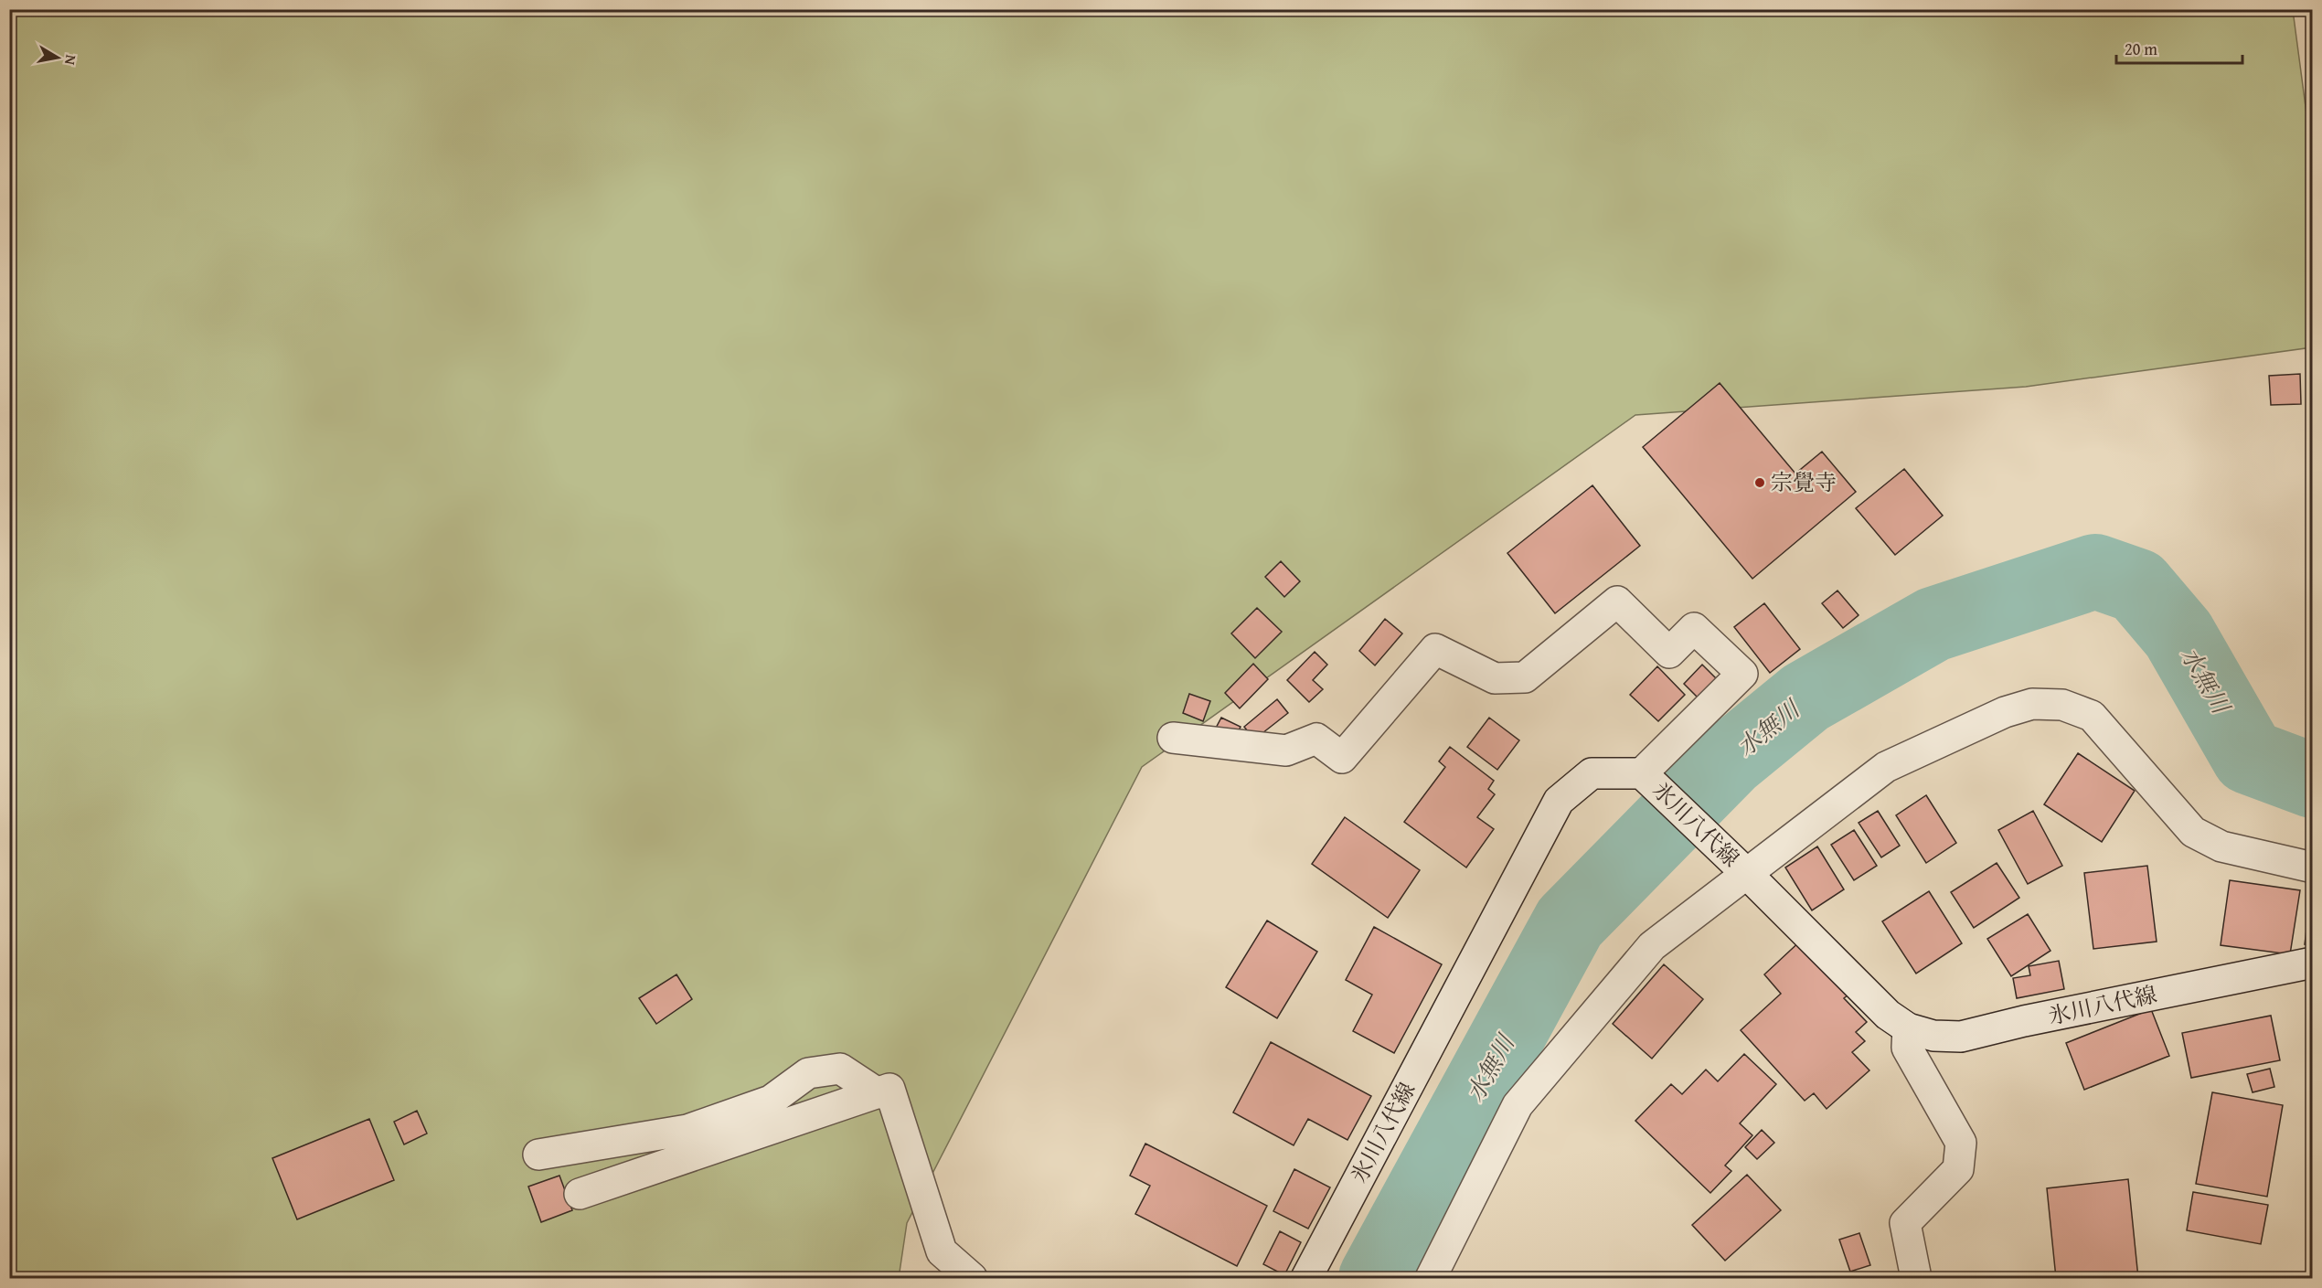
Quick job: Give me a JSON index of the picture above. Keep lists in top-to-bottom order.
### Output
{
  "streets": {
    "street": ["氷川八代線"]
  },
  "water": ["水無川"],
  "places": ["宗覺寺"],
  "scale_bar": "20 m",
  "north": "right"
}
